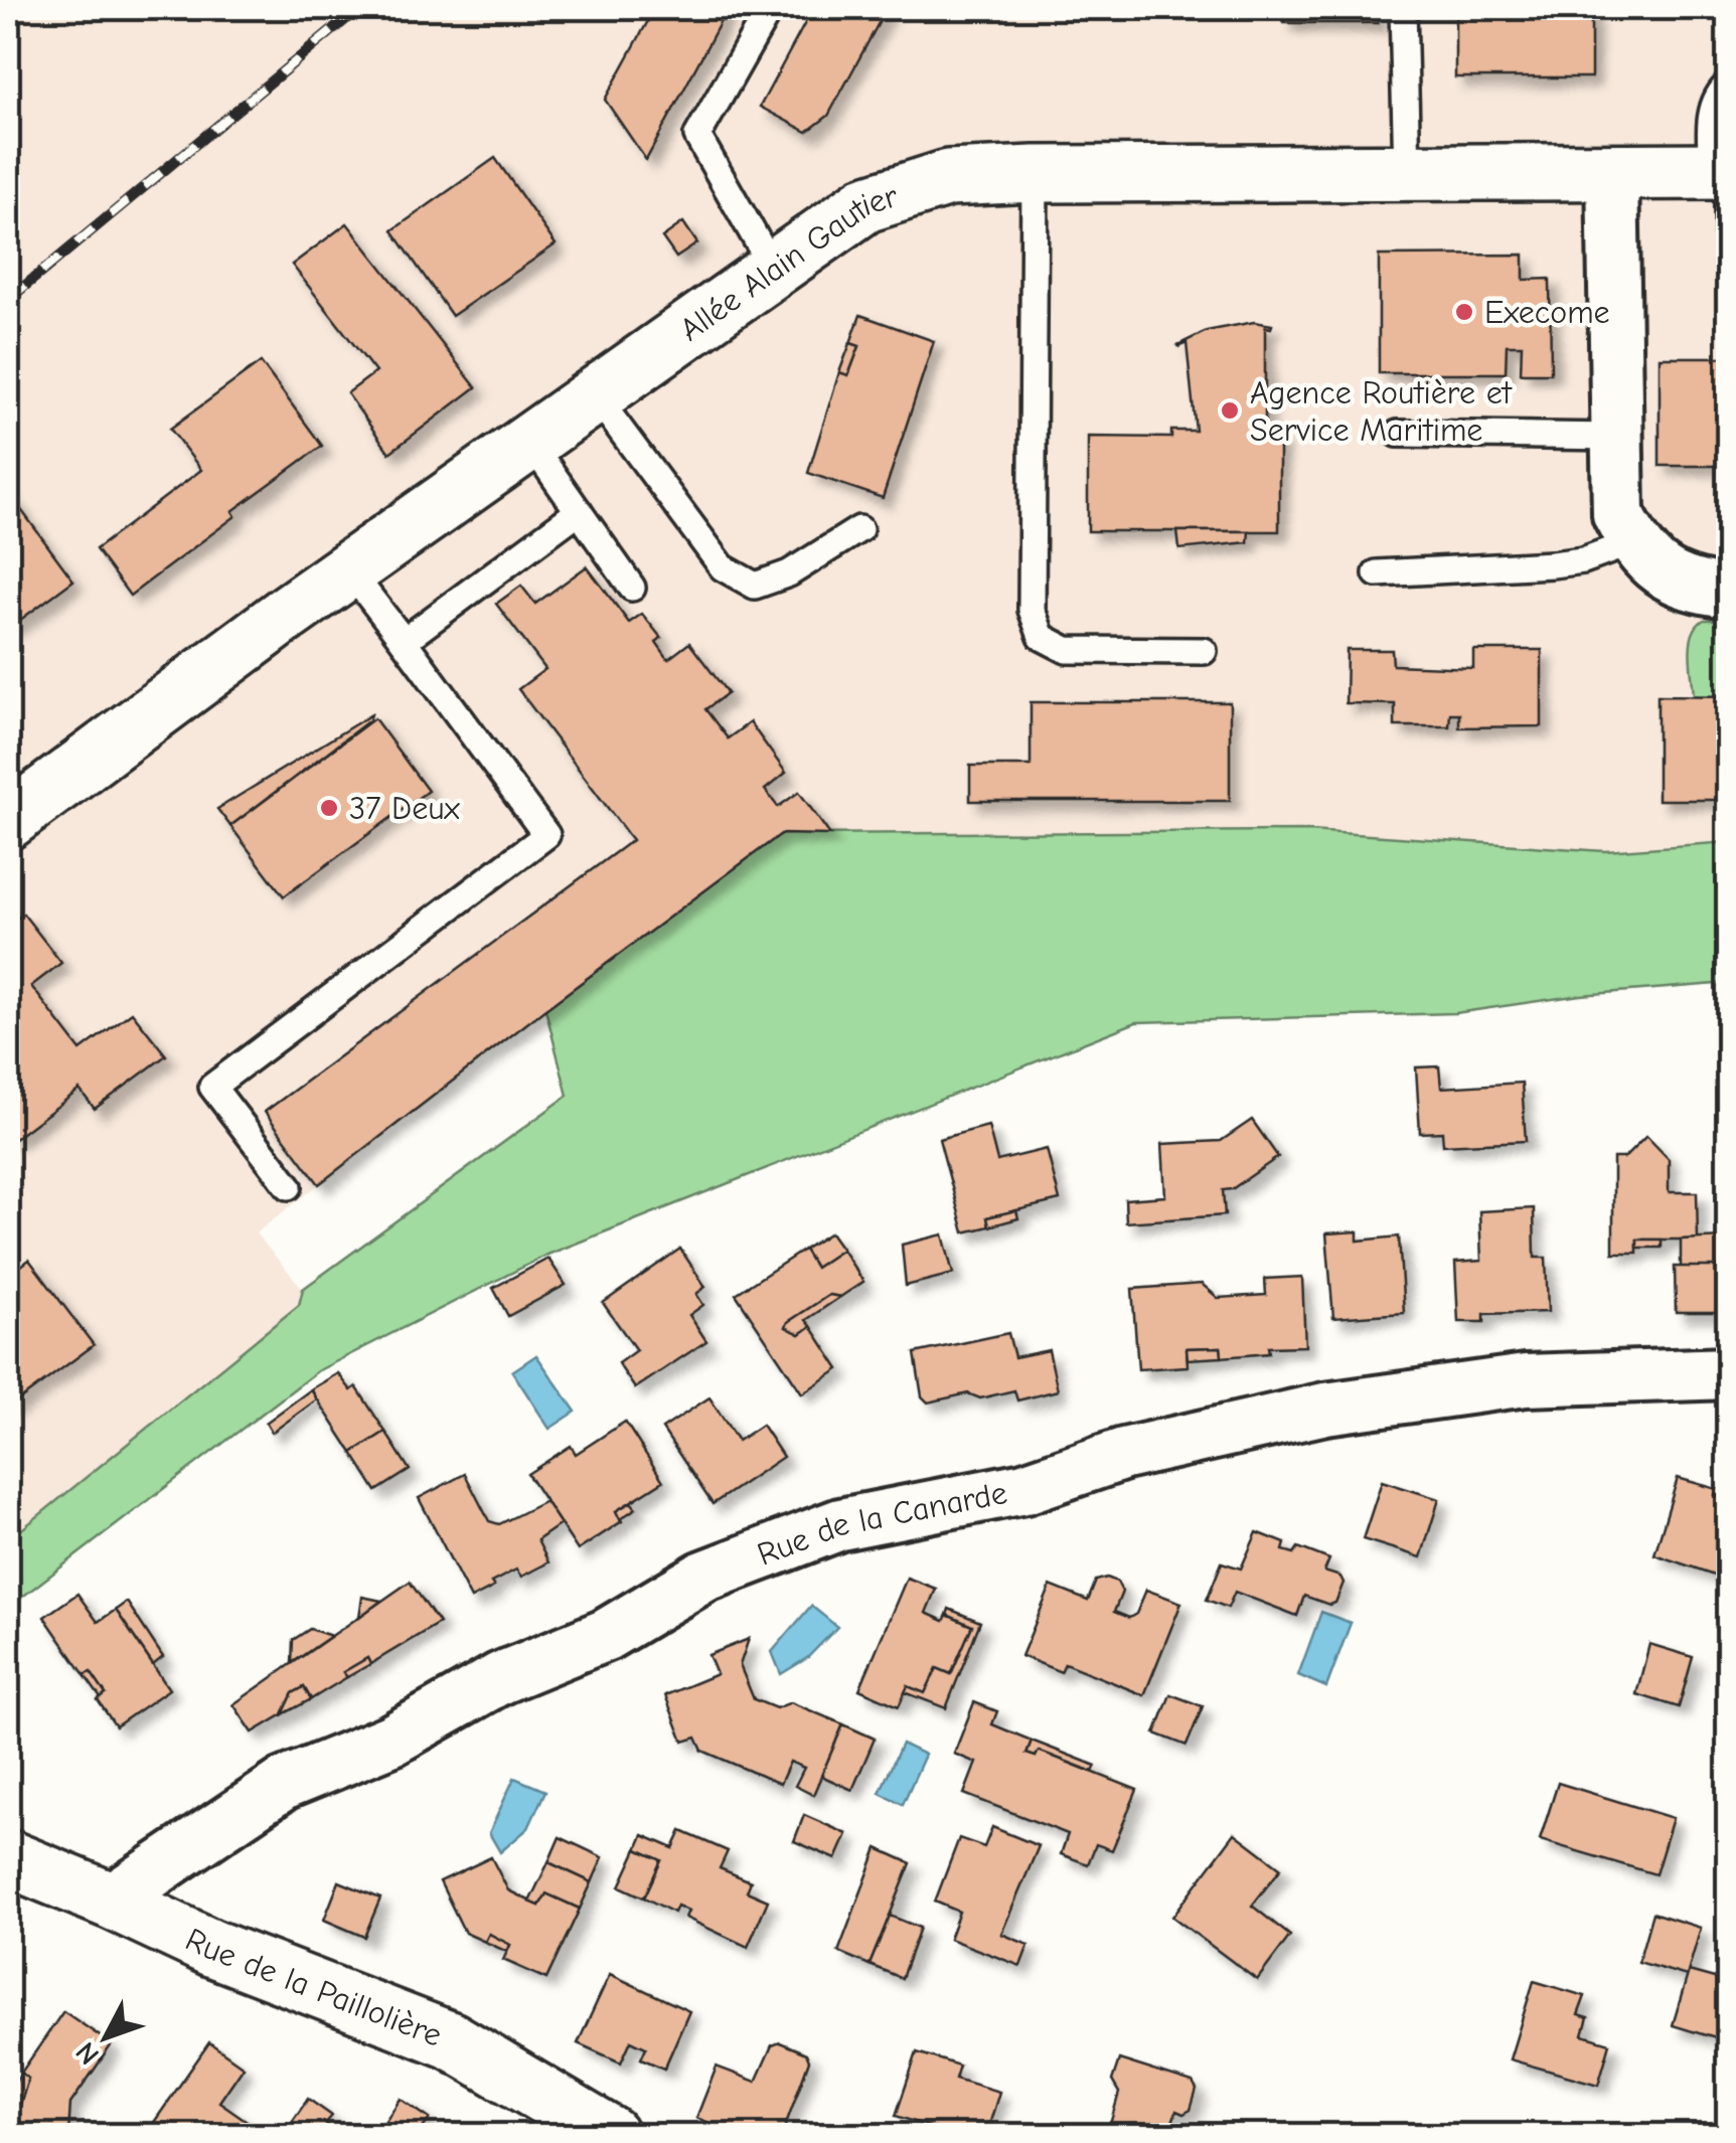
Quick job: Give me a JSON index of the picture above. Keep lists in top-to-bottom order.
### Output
{
  "streets": {
    "street": ["Allée Alain Gautier", "Rue de la Canarde", "Rue de la Paillolière"]
  },
  "crossings": [
    ["Rue de la Canarde", "Rue de la Paillolière"]
  ],
  "places": ["Execome", "Agence Routière et Service Maritime", "37 Deux"],
  "north": "bottom left"
}
